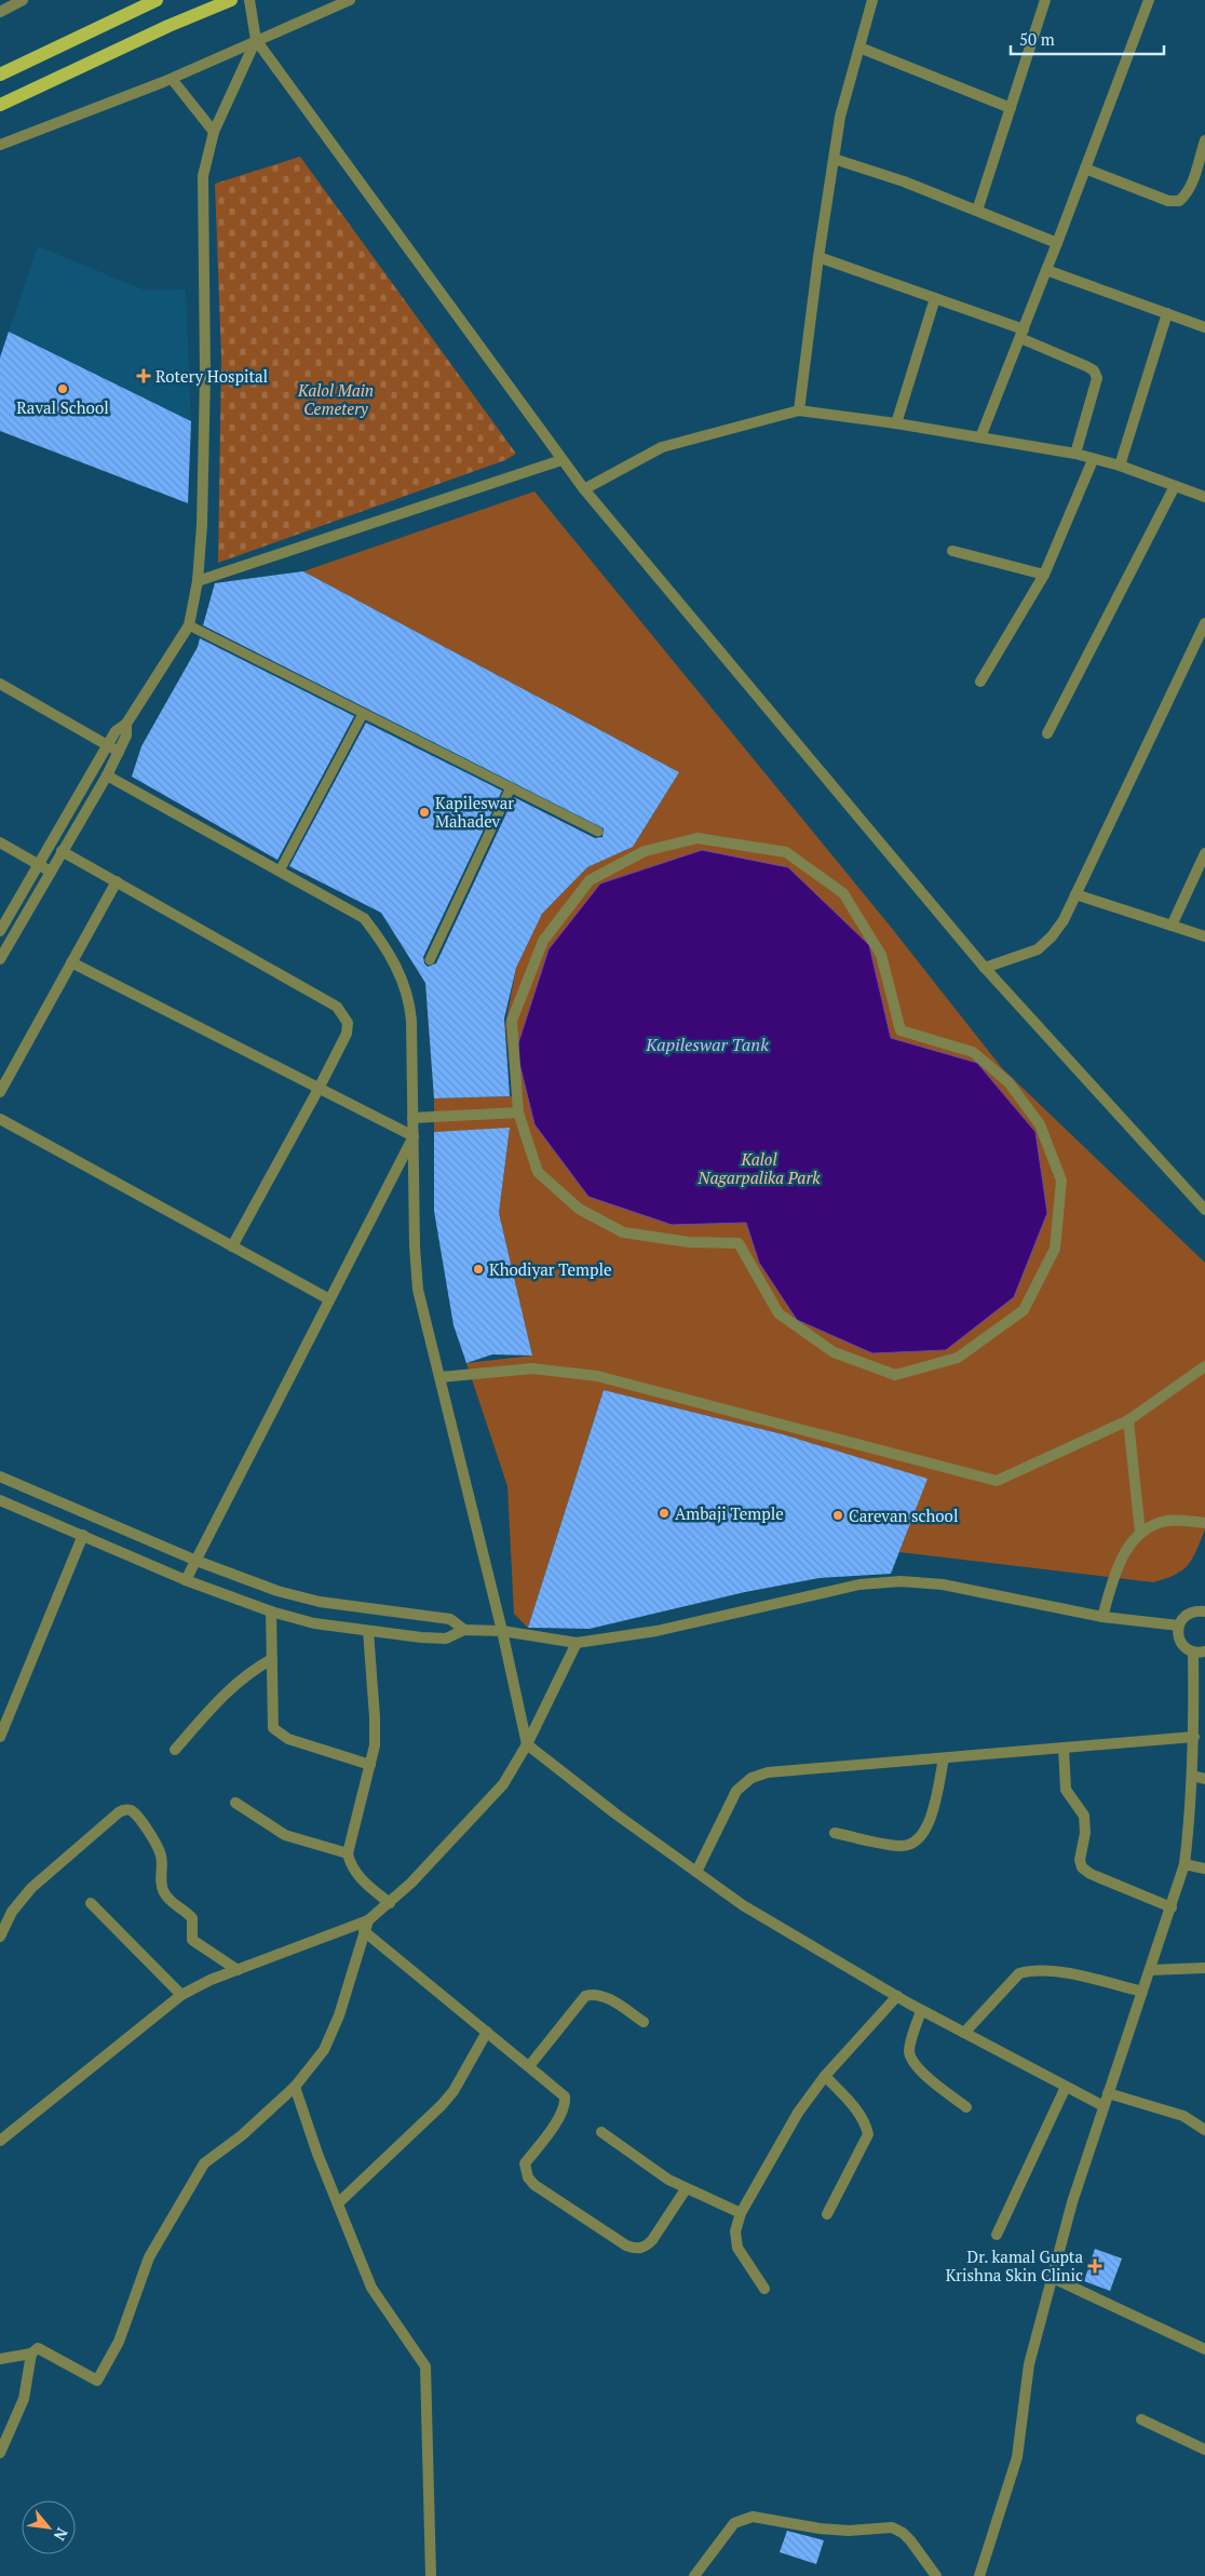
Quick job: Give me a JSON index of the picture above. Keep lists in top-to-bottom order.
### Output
{
  "water": ["Kapileswar Tank"],
  "parks": ["Kalol Main Cemetery", "Kalol Nagarpalika Park"],
  "places": {
    "health": ["Rotery Hospital", "Dr. kamal Gupta Krishna Skin Clinic"],
    "other": [
      "Raval School",
      "Kapileswar Mahadev",
      "Khodiyar Temple",
      "Ambaji Temple",
      "Carevan school"
    ]
  },
  "scale_bar": "50 m",
  "north": "bottom right"
}
